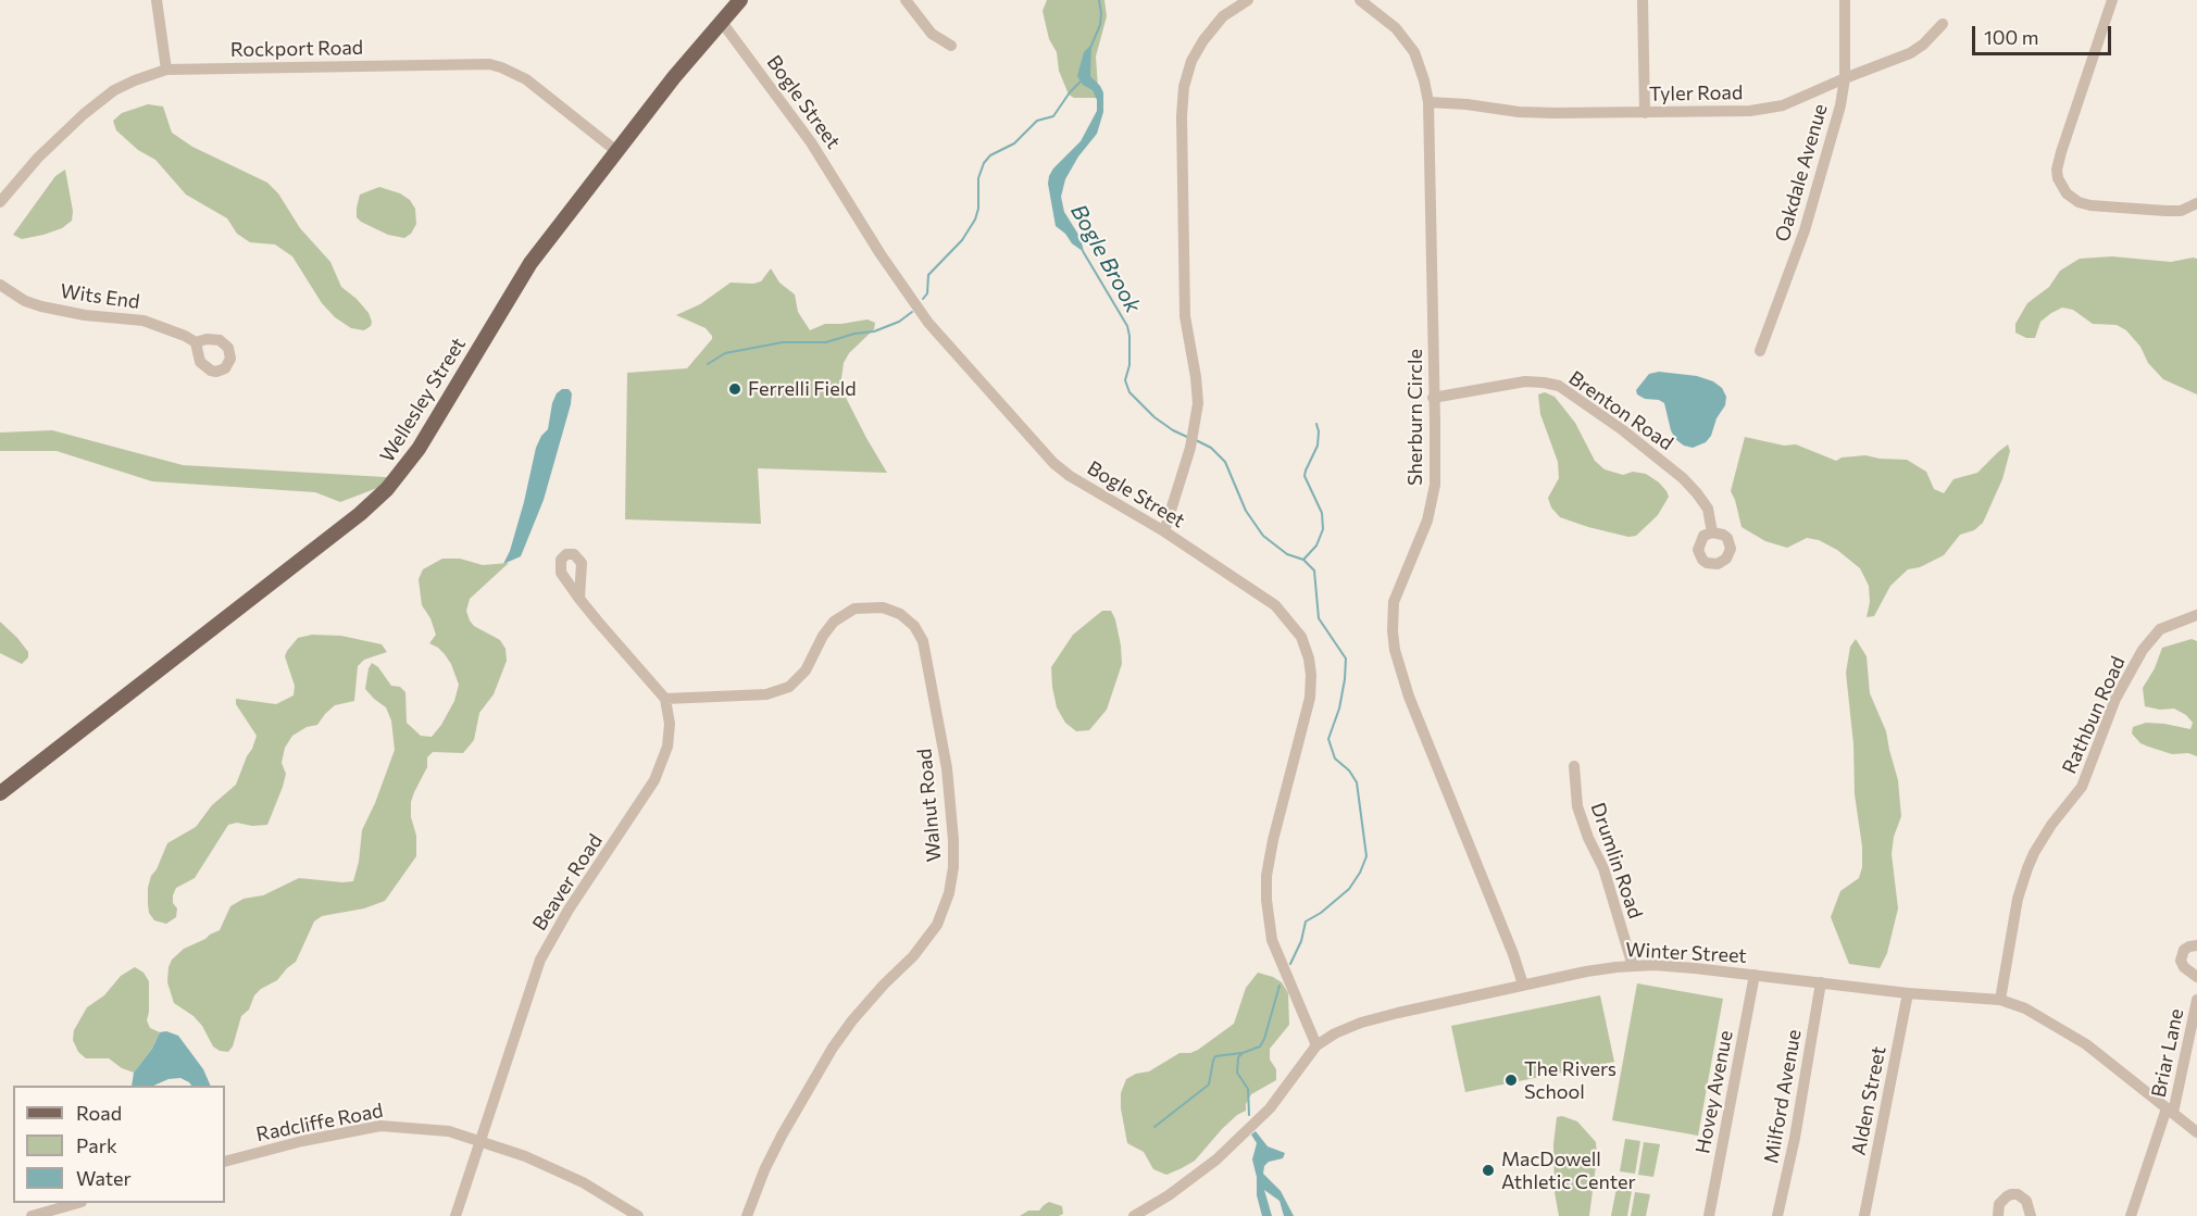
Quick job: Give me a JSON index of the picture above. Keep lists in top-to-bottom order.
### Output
{
  "streets": {
    "main road": ["Wellesley Street"],
    "street": [
      "Rockport Road",
      "Tyler Road",
      "Bogle Street",
      "Oakdale Avenue",
      "Wits End",
      "Brenton Road",
      "Sherburn Circle",
      "Rathbun Road",
      "Walnut Road",
      "Drumlin Road",
      "Beaver Road",
      "Winter Street",
      "Briar Lane",
      "Hovey Avenue",
      "Milford Avenue",
      "Alden Street",
      "Radcliffe Road"
    ]
  },
  "crossings": [
    ["Rockport Road", "Wellesley Street"],
    ["Tyler Road", "Oakdale Avenue"],
    ["Tyler Road", "Sherburn Circle"],
    ["Bogle Street", "Wellesley Street"],
    ["Bogle Street", "Winter Street"],
    ["Brenton Road", "Sherburn Circle"],
    ["Sherburn Circle", "Winter Street"],
    ["Rathbun Road", "Winter Street"],
    ["Walnut Road", "Beaver Road"],
    ["Drumlin Road", "Winter Street"],
    ["Beaver Road", "Radcliffe Road"],
    ["Winter Street", "Briar Lane"],
    ["Winter Street", "Hovey Avenue"],
    ["Winter Street", "Milford Avenue"],
    ["Winter Street", "Alden Street"]
  ],
  "water": ["Bogle Brook"],
  "places": ["Ferrelli Field", "The Rivers School", "MacDowell Athletic Center"],
  "legend": ["Road", "Park", "Water"],
  "scale_bar": "100 m"
}
